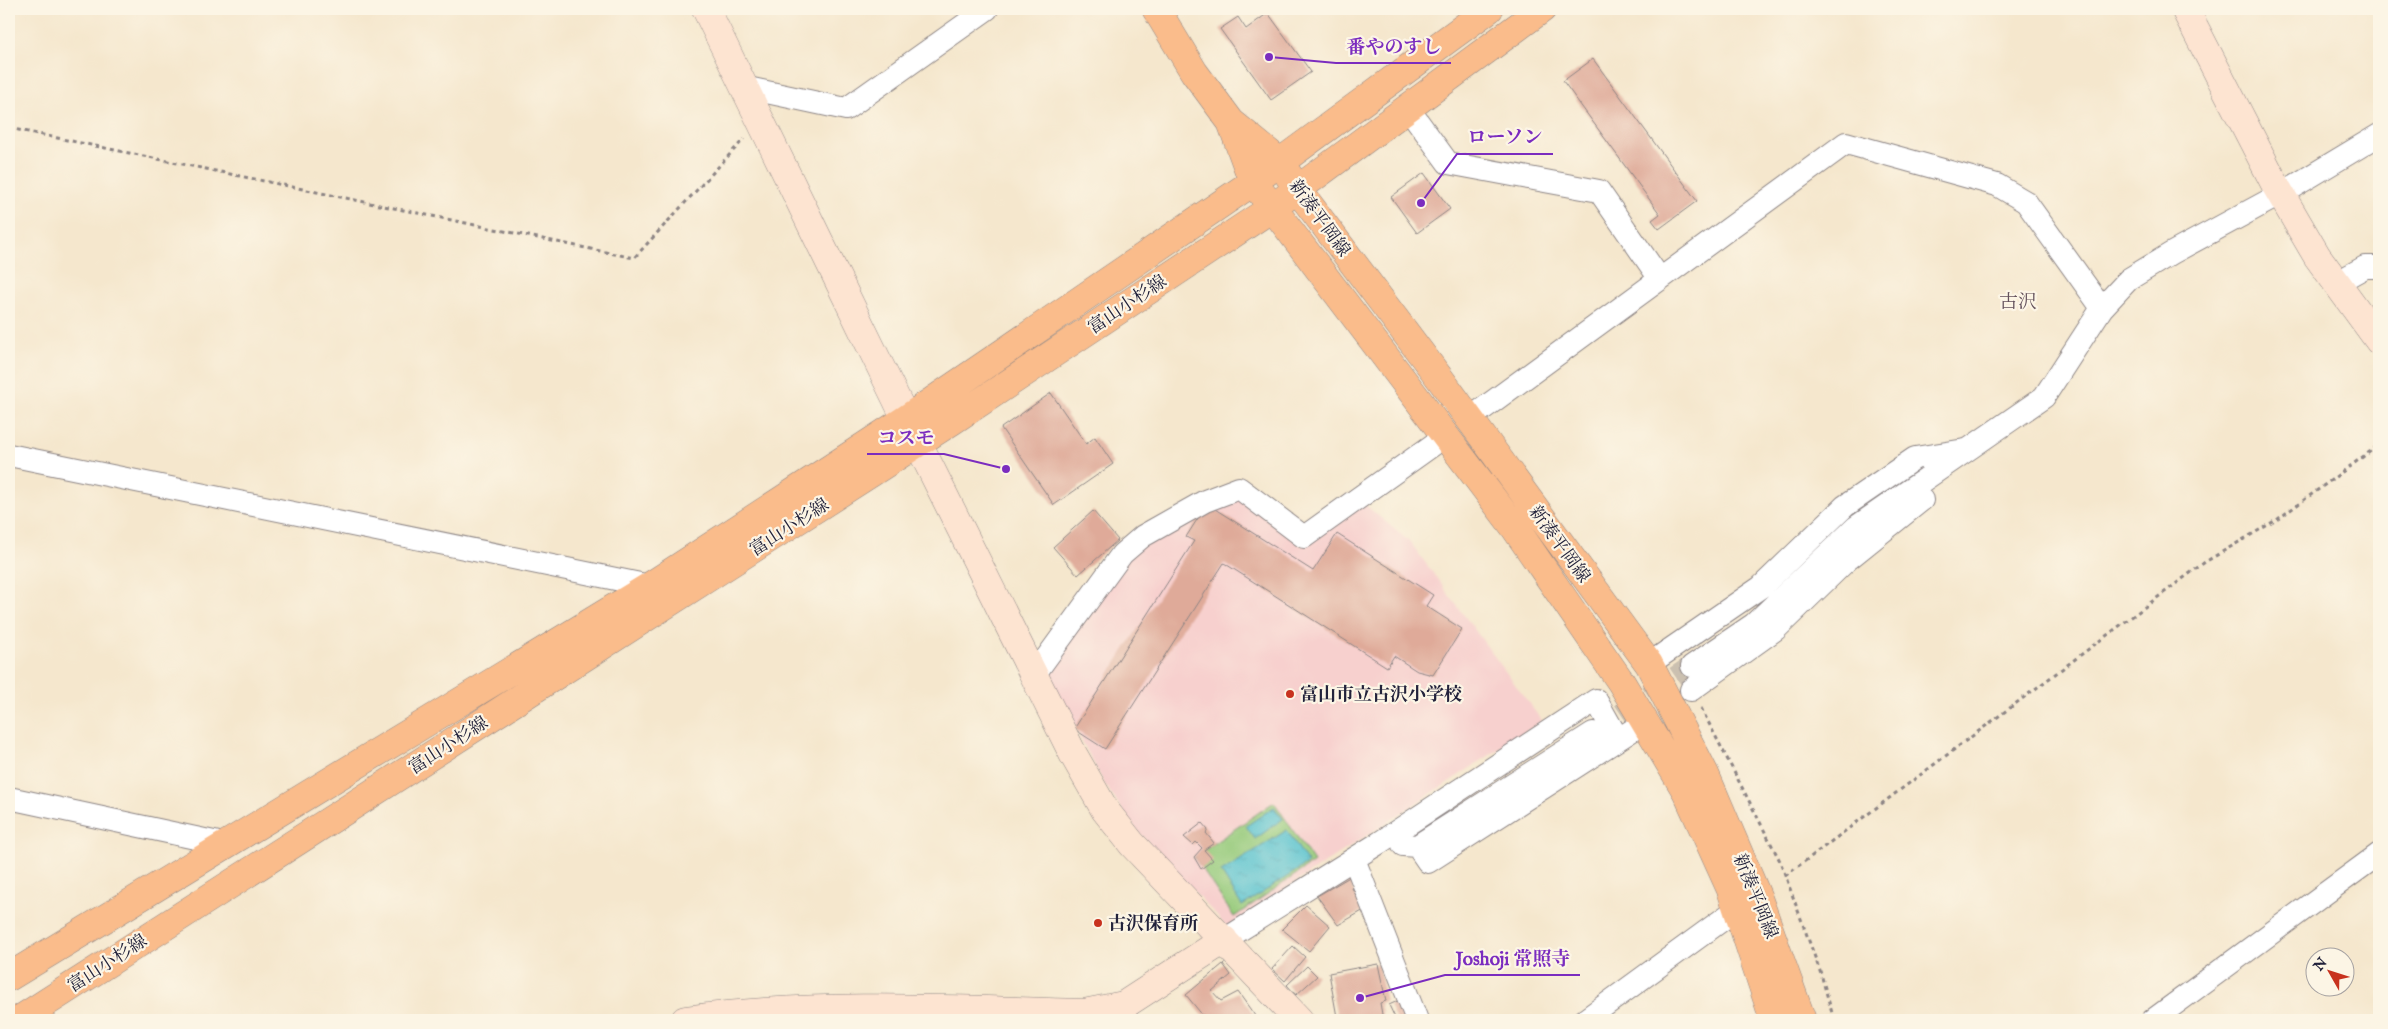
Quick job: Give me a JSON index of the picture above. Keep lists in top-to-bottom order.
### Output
{
  "streets": {
    "main road": ["新湊平岡線", "富山小杉線"]
  },
  "crossings": [
    ["新湊平岡線", "富山小杉線"]
  ],
  "districts": ["古沢"],
  "places": [
    "番やのすし",
    "ローソン",
    "コスモ",
    "富山市立古沢小学校",
    "古沢保育所",
    "Joshoji 常照寺"
  ],
  "north": "top left"
}
